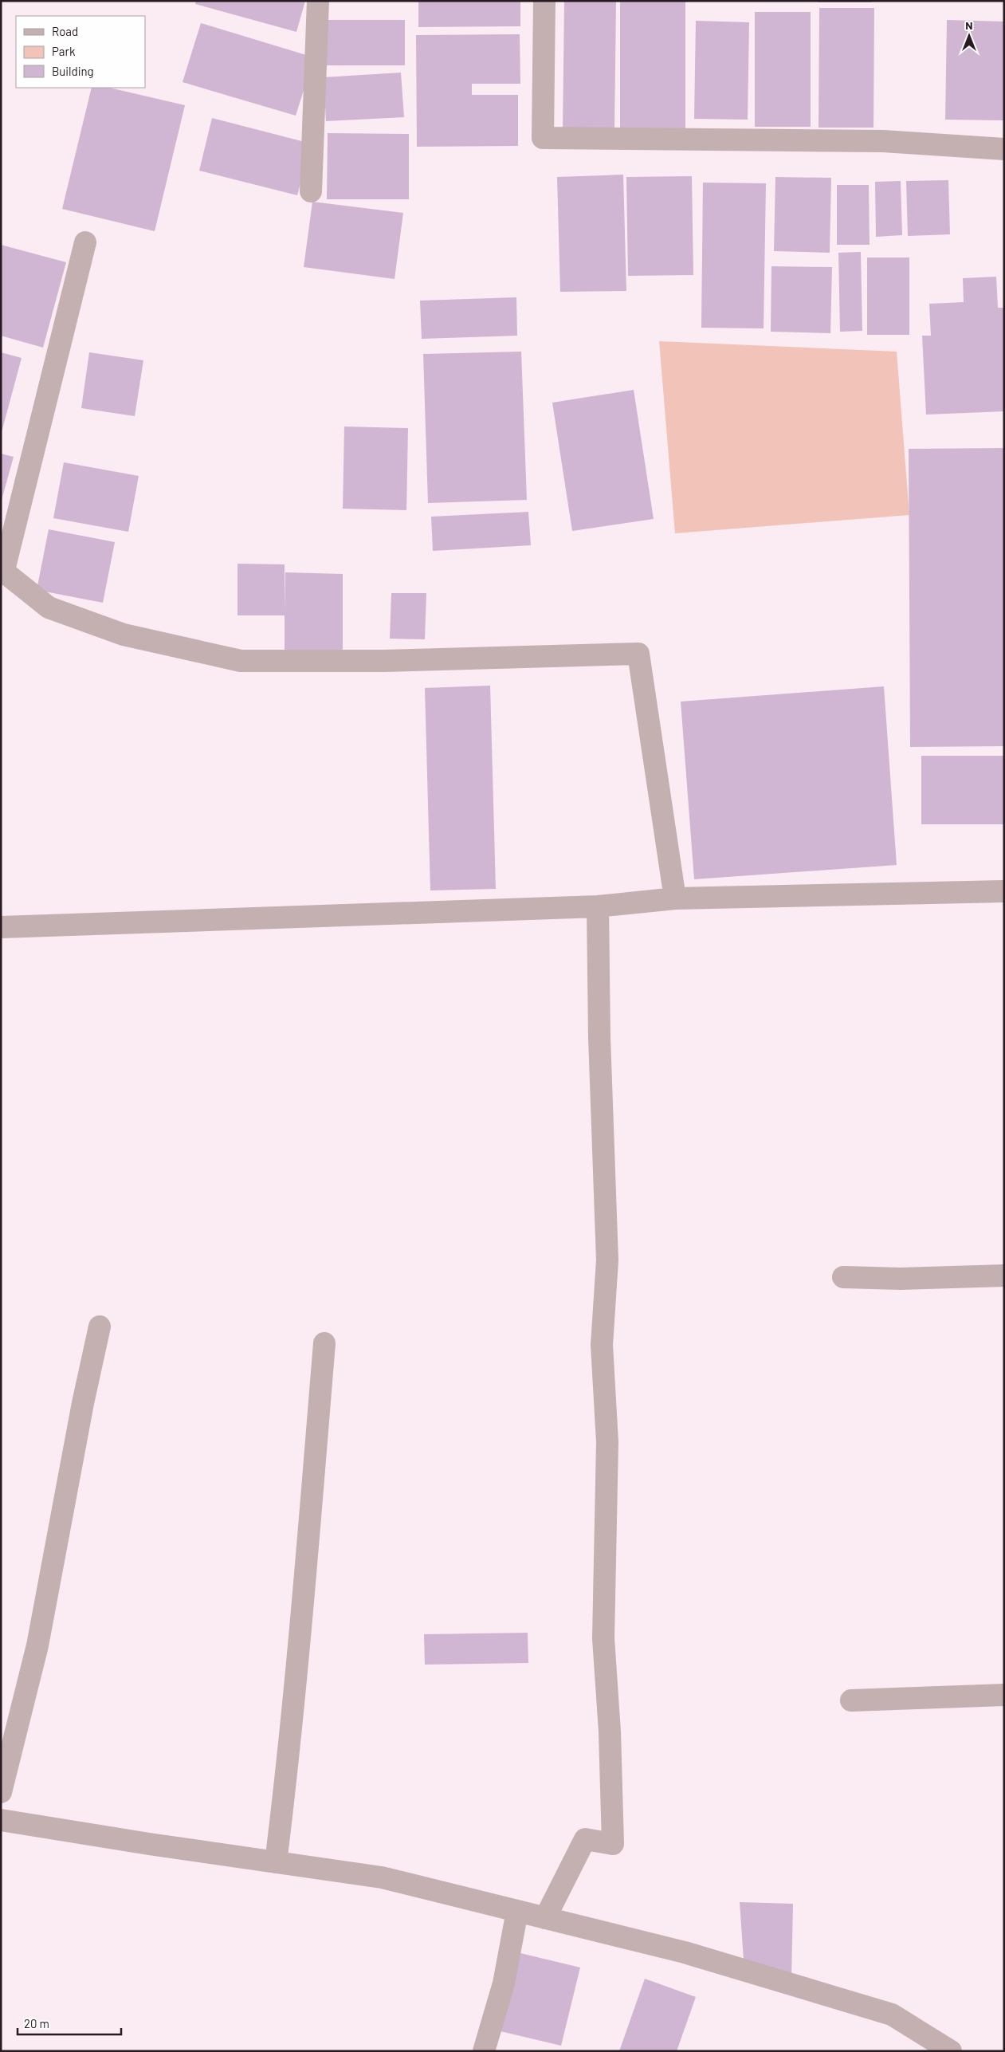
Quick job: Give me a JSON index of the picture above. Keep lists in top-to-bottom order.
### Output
{
  "legend": ["Road", "Park", "Building"],
  "scale_bar": "20 m",
  "north": "top"
}
